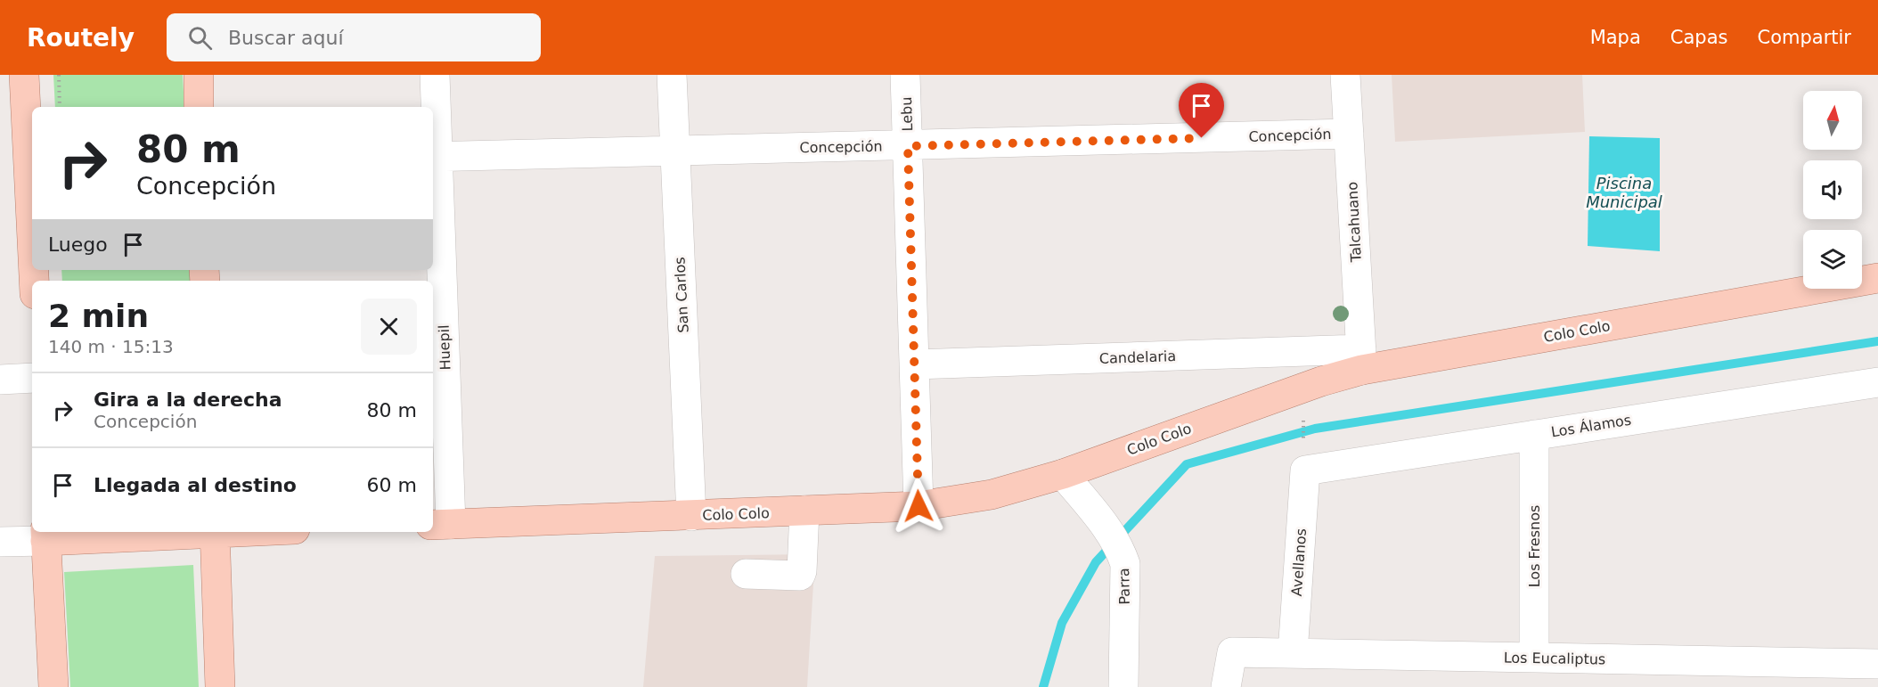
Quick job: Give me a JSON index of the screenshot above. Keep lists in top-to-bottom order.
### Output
{
  "streets": {
    "main road": ["Colo Colo"],
    "street": [
      "Lebu",
      "Concepción",
      "Talcahuano",
      "San Carlos",
      "Huepil",
      "Candelaria",
      "Los Álamos",
      "Los Fresnos",
      "Avellanos",
      "Parra",
      "Los Eucaliptus"
    ]
  },
  "crossings": [
    ["Lebu", "Concepción"],
    ["Lebu", "Colo Colo"],
    ["Lebu", "Candelaria"],
    ["Concepción", "Talcahuano"],
    ["Concepción", "San Carlos"],
    ["Concepción", "Huepil"],
    ["Talcahuano", "Colo Colo"],
    ["Talcahuano", "Candelaria"],
    ["San Carlos", "Colo Colo"],
    ["Colo Colo", "Huepil"],
    ["Colo Colo", "Candelaria"],
    ["Colo Colo", "Parra"],
    ["Los Álamos", "Los Fresnos"],
    ["Los Álamos", "Avellanos"],
    ["Los Fresnos", "Los Eucaliptus"],
    ["Avellanos", "Los Eucaliptus"]
  ],
  "water": ["Piscina Municipal"],
  "north": "top",
  "page": {
    "header": "Routely",
    "search": "Buscar aquí",
    "nav": ["Mapa", "Capas", "Compartir"],
    "turn": ["80 m", "Concepción"],
    "then": "Luego",
    "heading": ["2 min", "140 m · 15:13"],
    "list": [
      {
        "name": "Gira a la derecha",
        "note": "Concepción",
        "value": "80 m"
      },
      {
        "name": "Llegada al destino",
        "value": "60 m"
      }
    ]
  }
}
